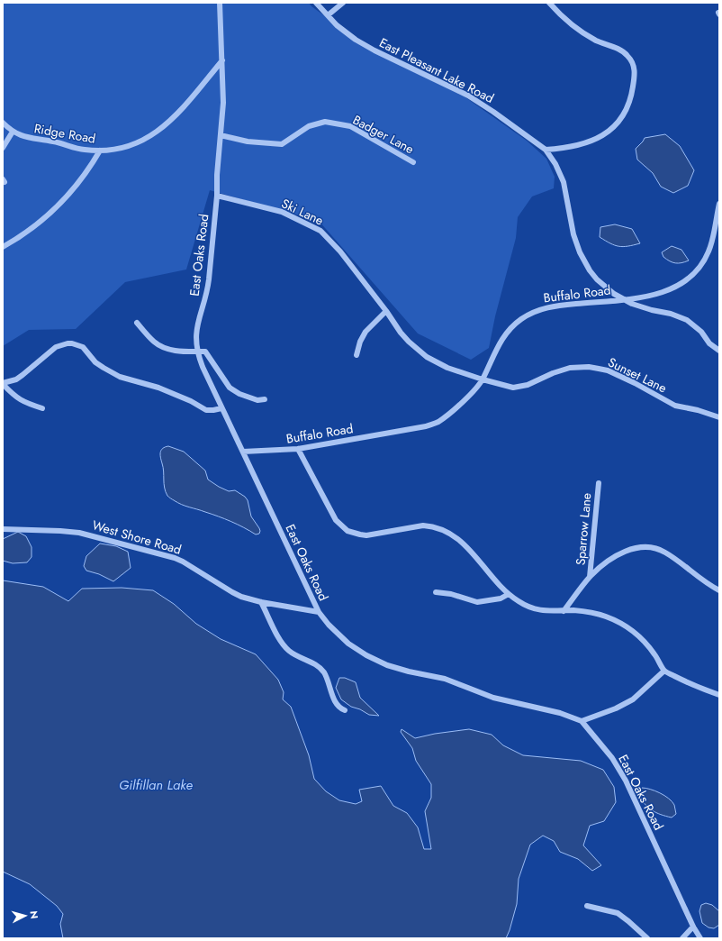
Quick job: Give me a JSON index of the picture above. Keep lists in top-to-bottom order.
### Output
{
  "streets": {
    "street": [
      "East Pleasant Lake Road",
      "Ridge Road",
      "Badger Lane",
      "Ski Lane",
      "East Oaks Road",
      "Buffalo Road",
      "Sunset Lane",
      "Sparrow Lane",
      "West Shore Road"
    ]
  },
  "crossings": [
    ["East Pleasant Lake Road", "Buffalo Road"],
    ["Ridge Road", "East Oaks Road"],
    ["Badger Lane", "East Oaks Road"],
    ["Ski Lane", "East Oaks Road"],
    ["Ski Lane", "Buffalo Road"],
    ["Ski Lane", "Sunset Lane"],
    ["East Oaks Road", "Buffalo Road"],
    ["East Oaks Road", "West Shore Road"],
    ["Buffalo Road", "Sunset Lane"]
  ],
  "water": ["Gilfillan Lake"],
  "north": "right"
}
